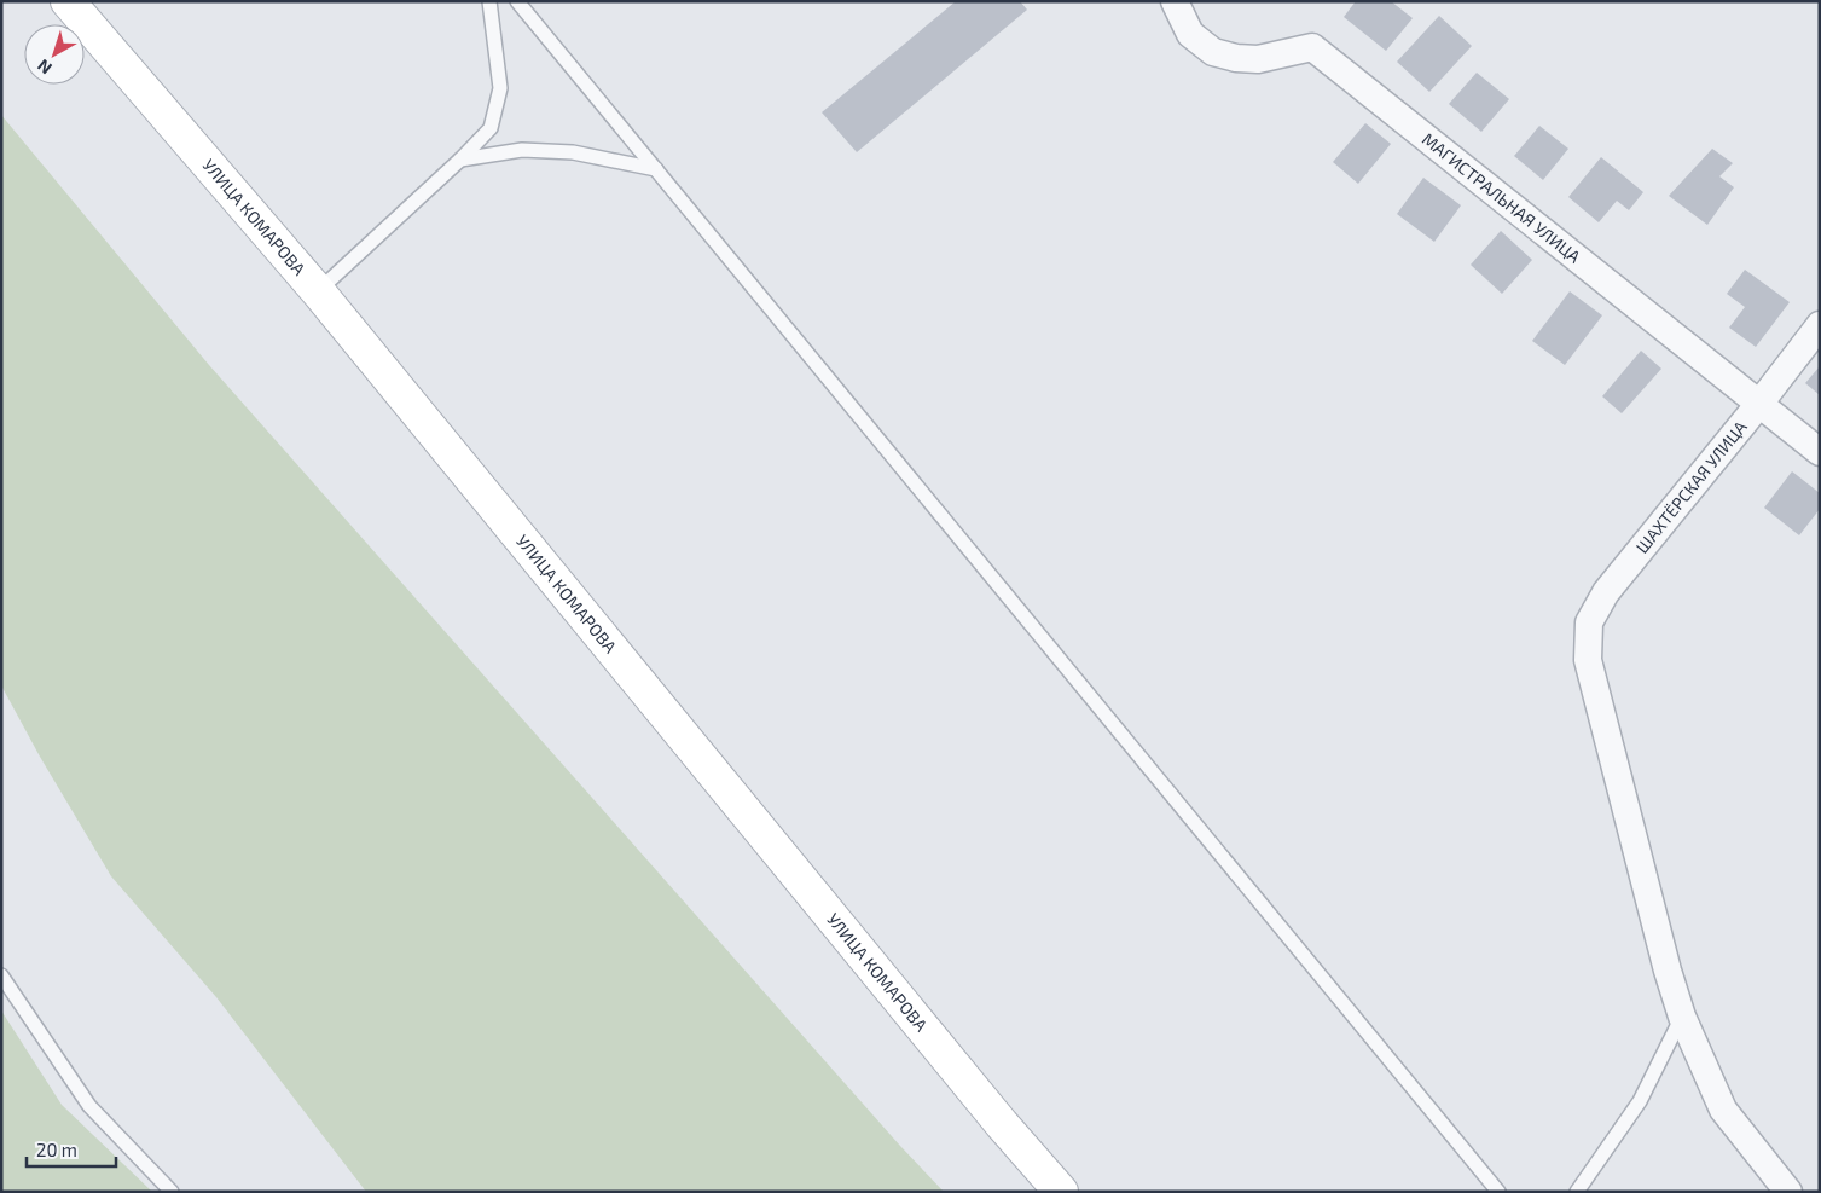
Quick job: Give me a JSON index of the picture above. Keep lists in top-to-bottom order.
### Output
{
  "streets": {
    "street": ["МАГИСТРАЛЬНАЯ УЛИЦА", "УЛИЦА КОМАРОВА", "ШАХТЁРСКАЯ УЛИЦА"]
  },
  "crossings": [
    ["МАГИСТРАЛЬНАЯ УЛИЦА", "ШАХТЁРСКАЯ УЛИЦА"]
  ],
  "scale_bar": "20 m",
  "north": "bottom left"
}
